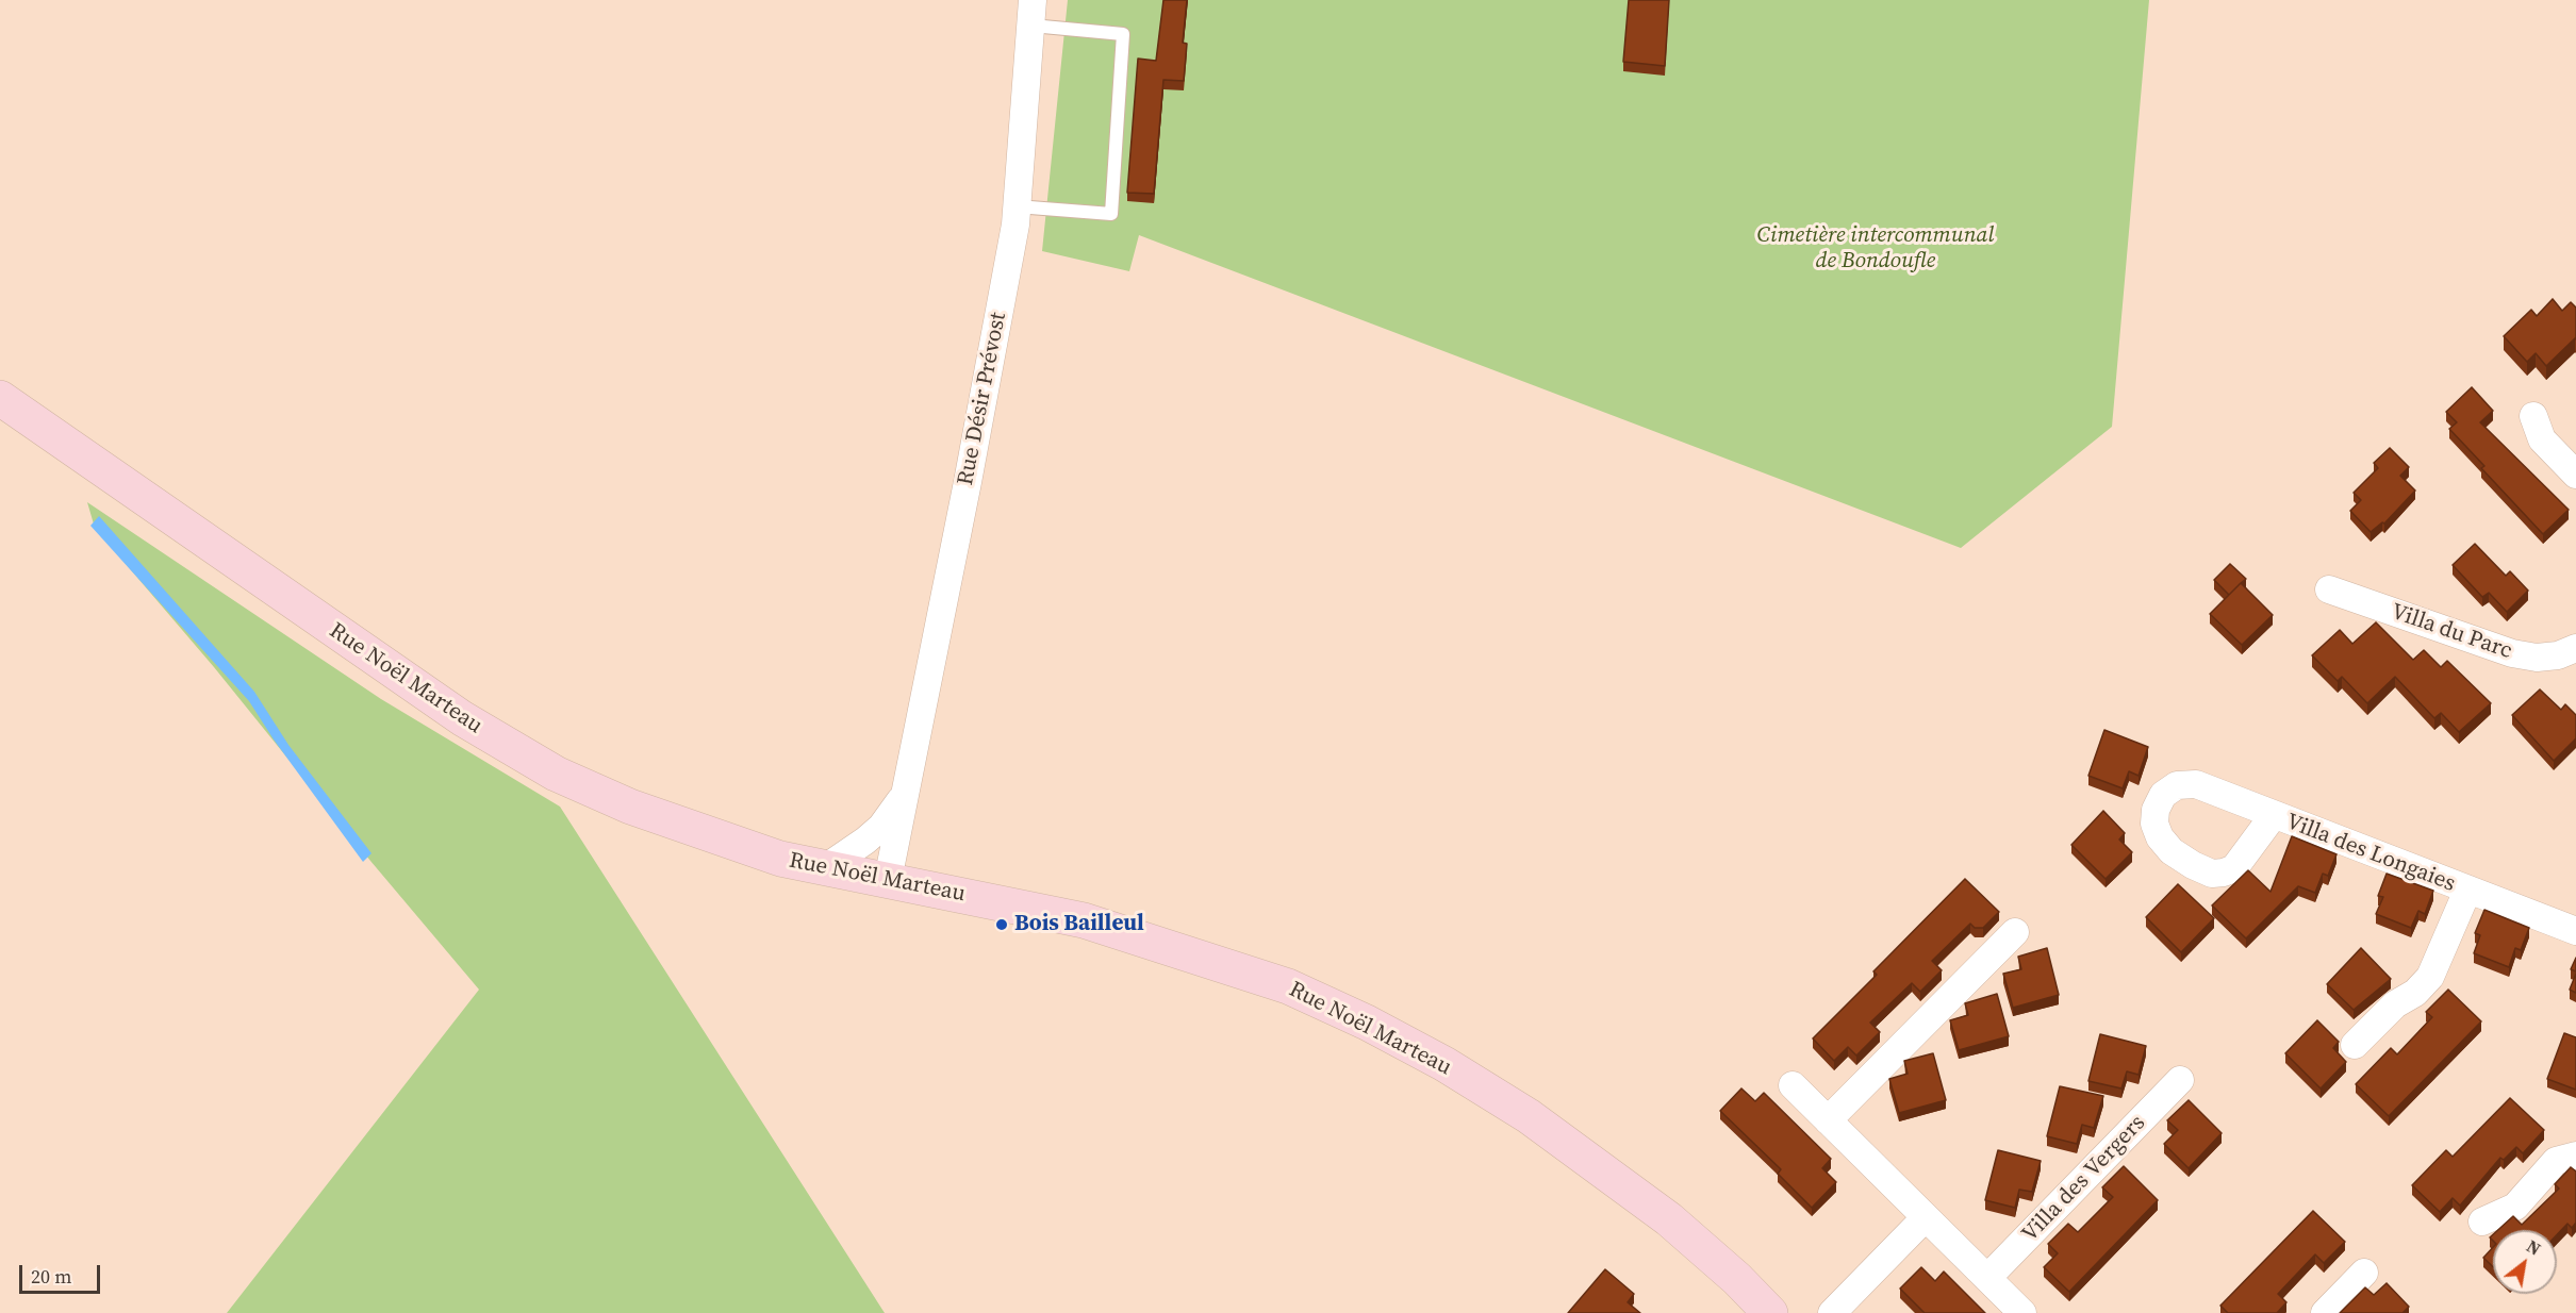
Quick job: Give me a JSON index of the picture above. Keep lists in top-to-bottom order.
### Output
{
  "streets": {
    "street": [
      "Rue Désir Prévost",
      "Villa du Parc",
      "Rue Noël Marteau",
      "Villa des Longaies",
      "Villa des Vergers"
    ]
  },
  "crossings": [
    ["Rue Désir Prévost", "Rue Noël Marteau"]
  ],
  "parks": ["Cimetière intercommunal de Bondoufle"],
  "places": ["Bois Bailleul"],
  "scale_bar": "20 m",
  "north": "top right"
}
